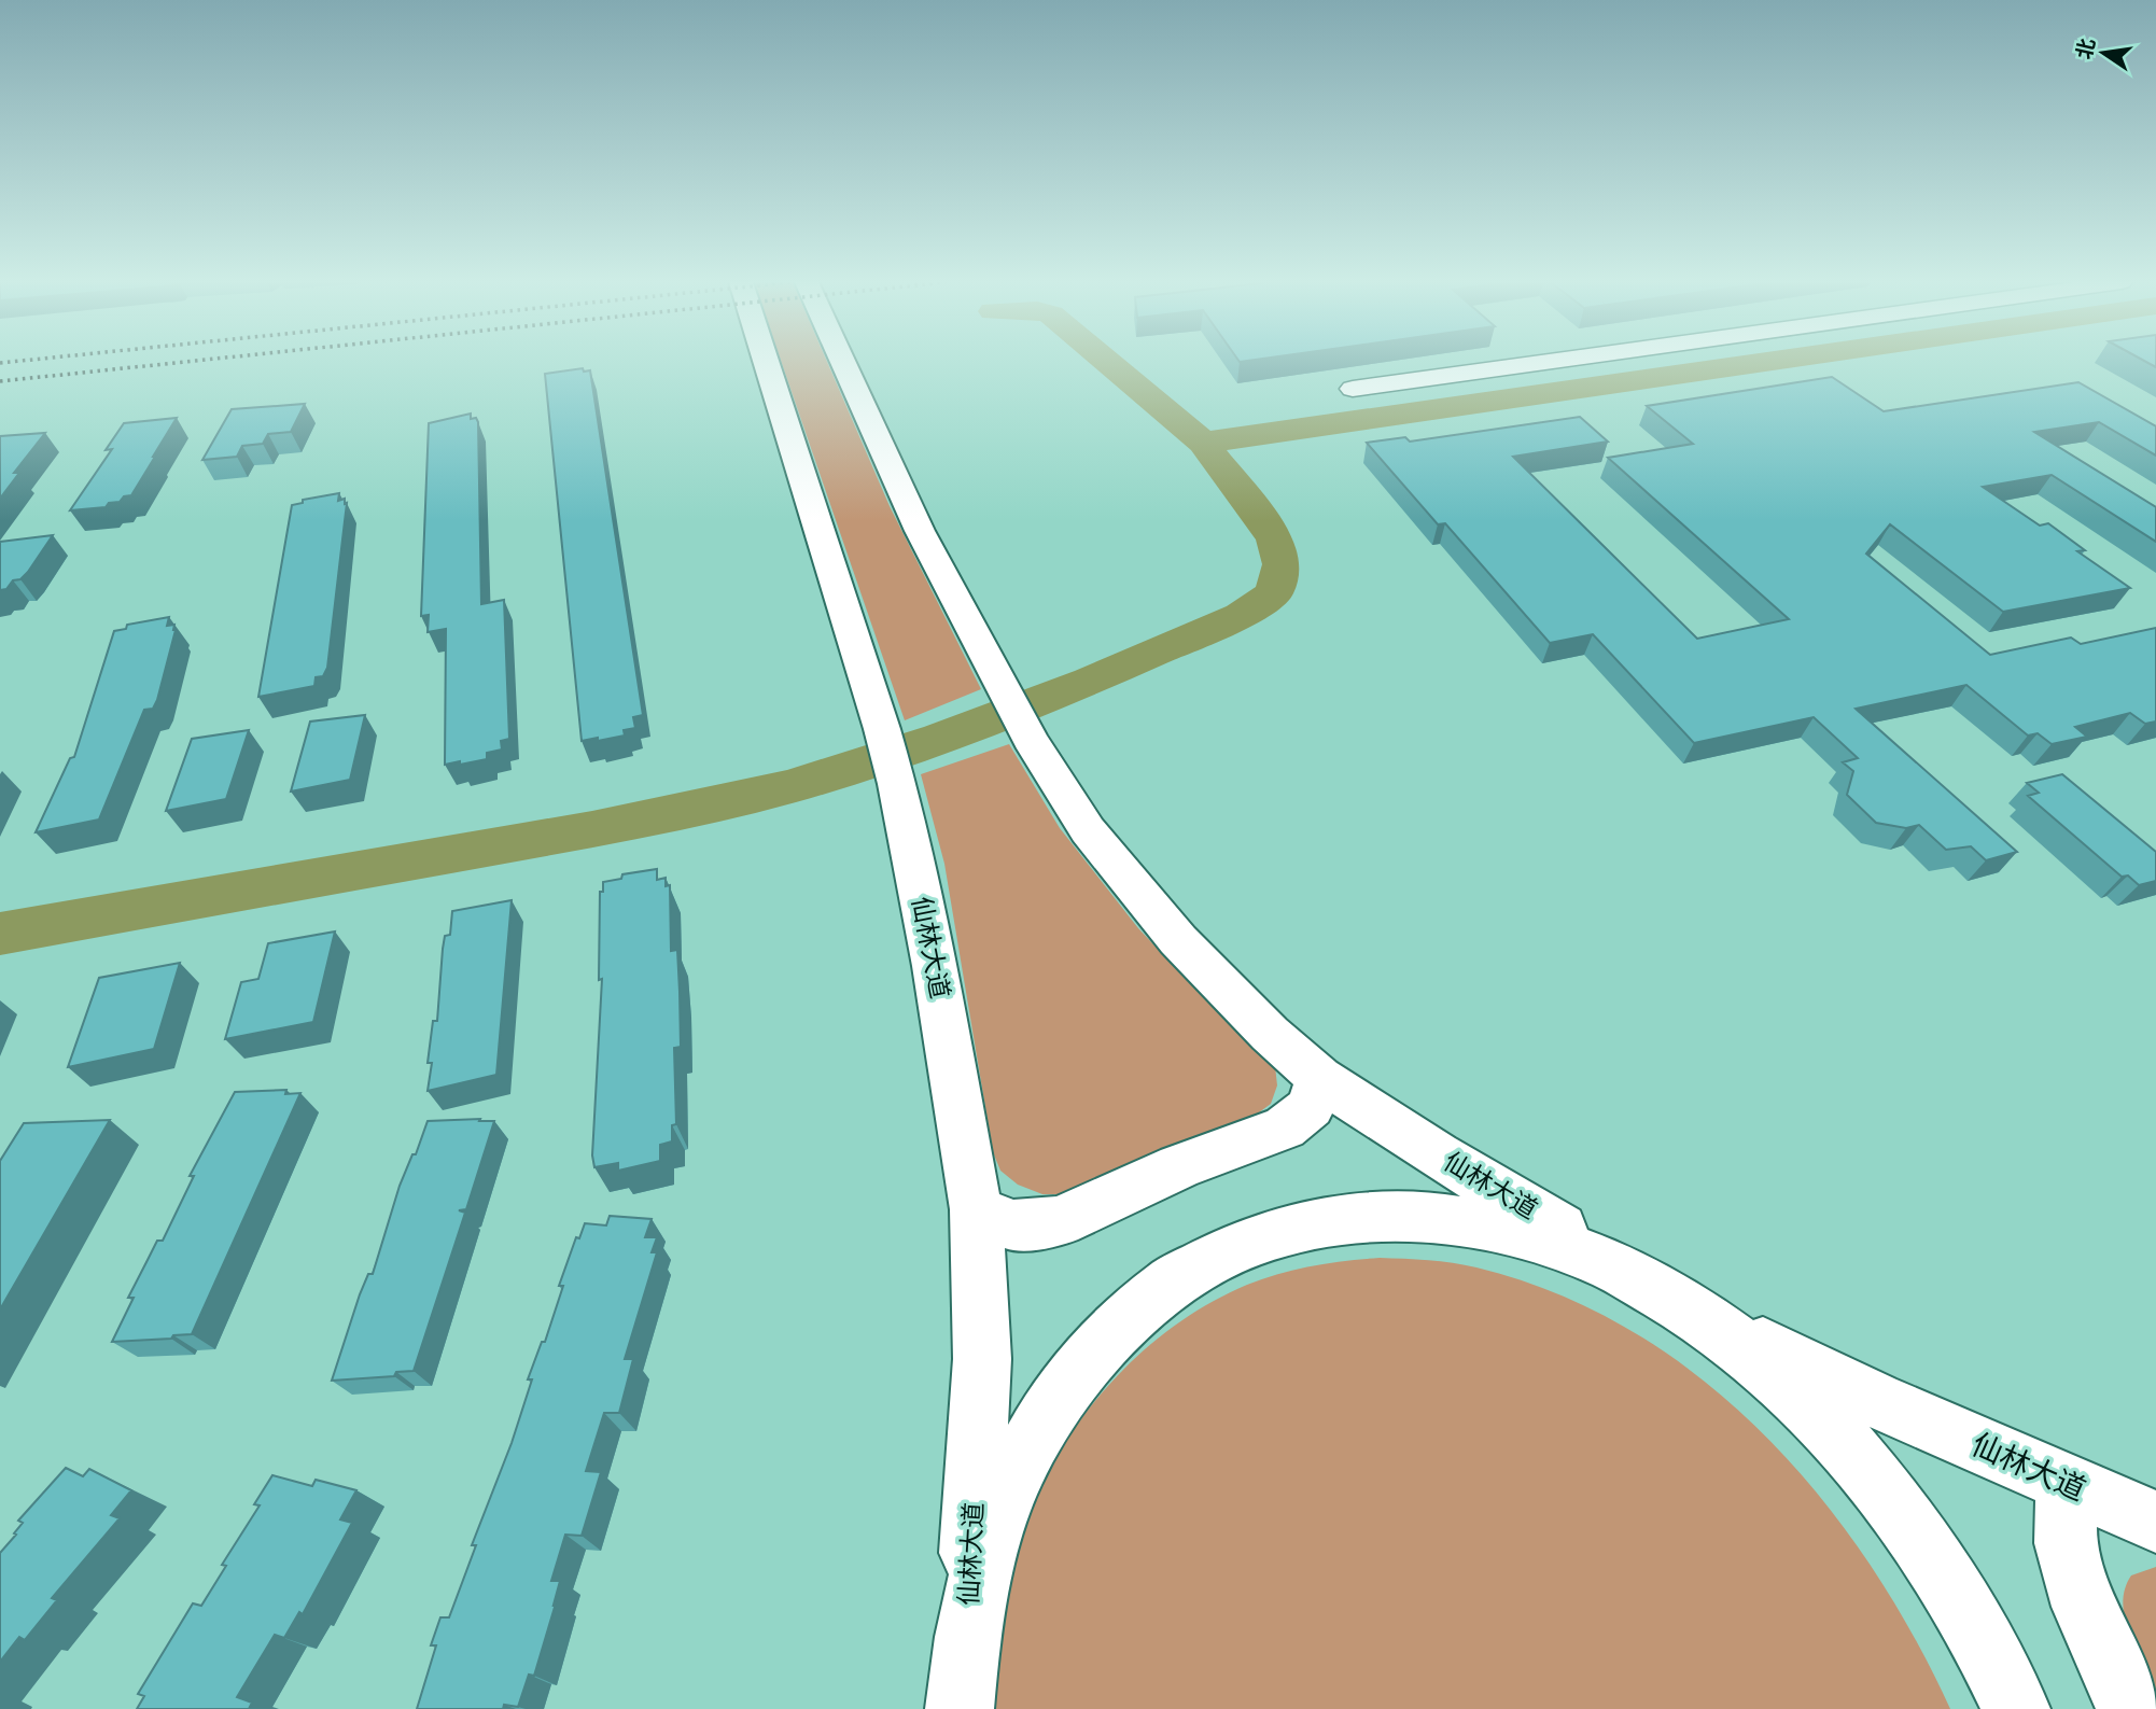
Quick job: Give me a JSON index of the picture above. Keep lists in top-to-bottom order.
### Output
{
  "streets": {
    "main road": ["仙林大道"]
  },
  "north": "left"
}
